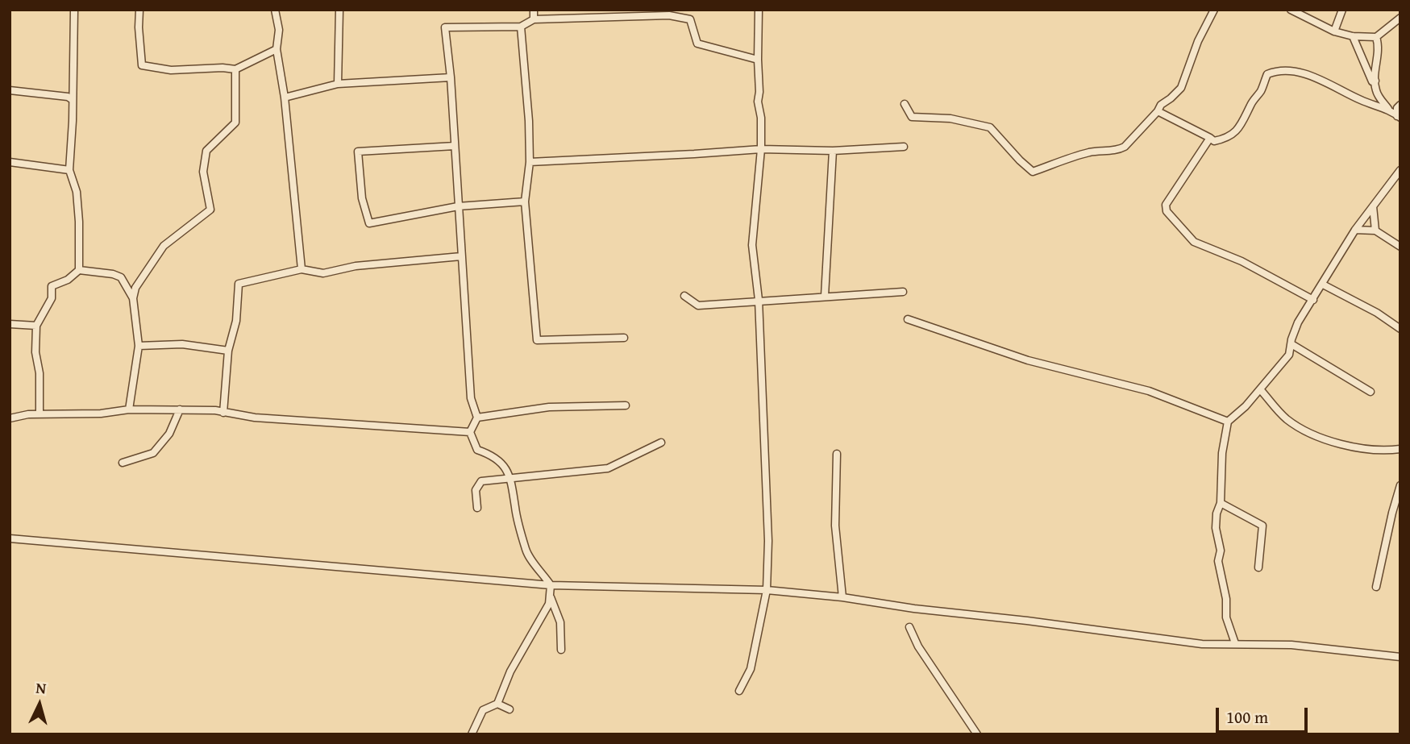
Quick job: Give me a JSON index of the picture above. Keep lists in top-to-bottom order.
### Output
{
  "scale_bar": "100 m",
  "north": "top"
}
